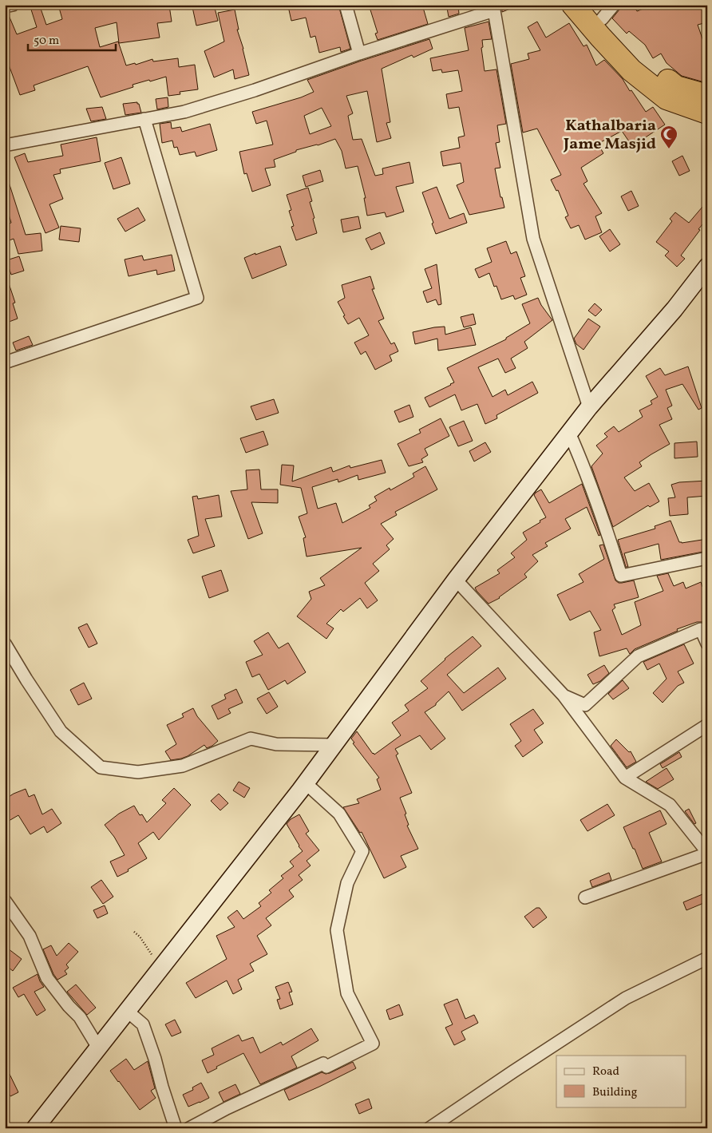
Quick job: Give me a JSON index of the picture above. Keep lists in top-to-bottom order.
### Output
{
  "places": {
    "mosque": ["Kathalbaria Jame Masjid"]
  },
  "legend": ["Road", "Building"],
  "scale_bar": "50 m"
}
